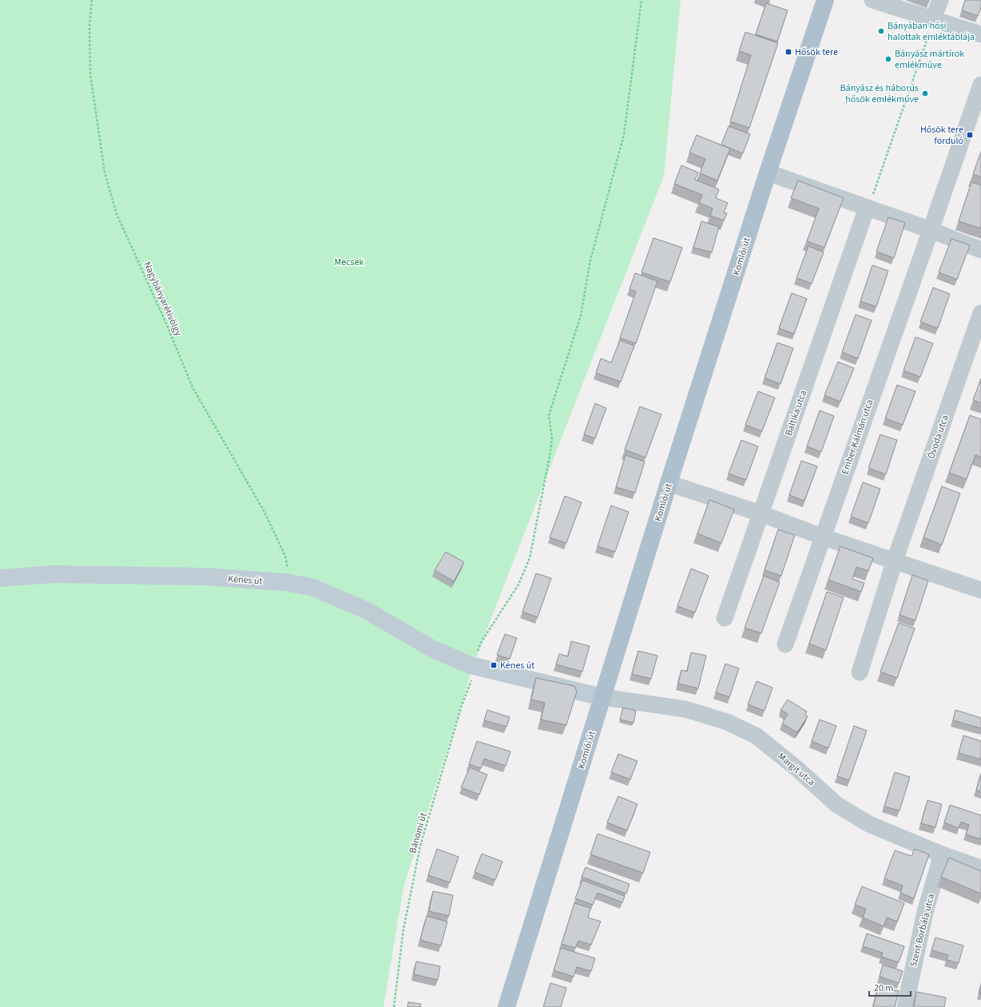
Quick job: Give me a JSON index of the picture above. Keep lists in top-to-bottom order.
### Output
{
  "streets": {
    "main road": ["Komlói út"],
    "street": [
      "Baltika utca",
      "Ember Kálmán utca",
      "Óvoda utca",
      "Kénes út",
      "Margit utca",
      "Szent Borbála utca"
    ],
    "path": ["Nagybányarétivölgy", "Bánomi út"]
  },
  "crossings": [
    ["Komlói út", "Kénes út"],
    ["Komlói út", "Margit utca"],
    ["Nagybányarétivölgy", "Kénes út"],
    ["Kénes út", "Margit utca"],
    ["Kénes út", "Bánomi út"],
    ["Margit utca", "Szent Borbála utca"]
  ],
  "parks": ["Mecsek"],
  "places": {
    "other": ["Bányában hősi halottak emléktáblája", "Bányász mártírok emlékműve", "Bányász és háborús hősök emlékműve"],
    "transit": ["Hősök tere", "Hősök tere forduló", "Kénes út"]
  },
  "scale_bar": "20 m"
}
